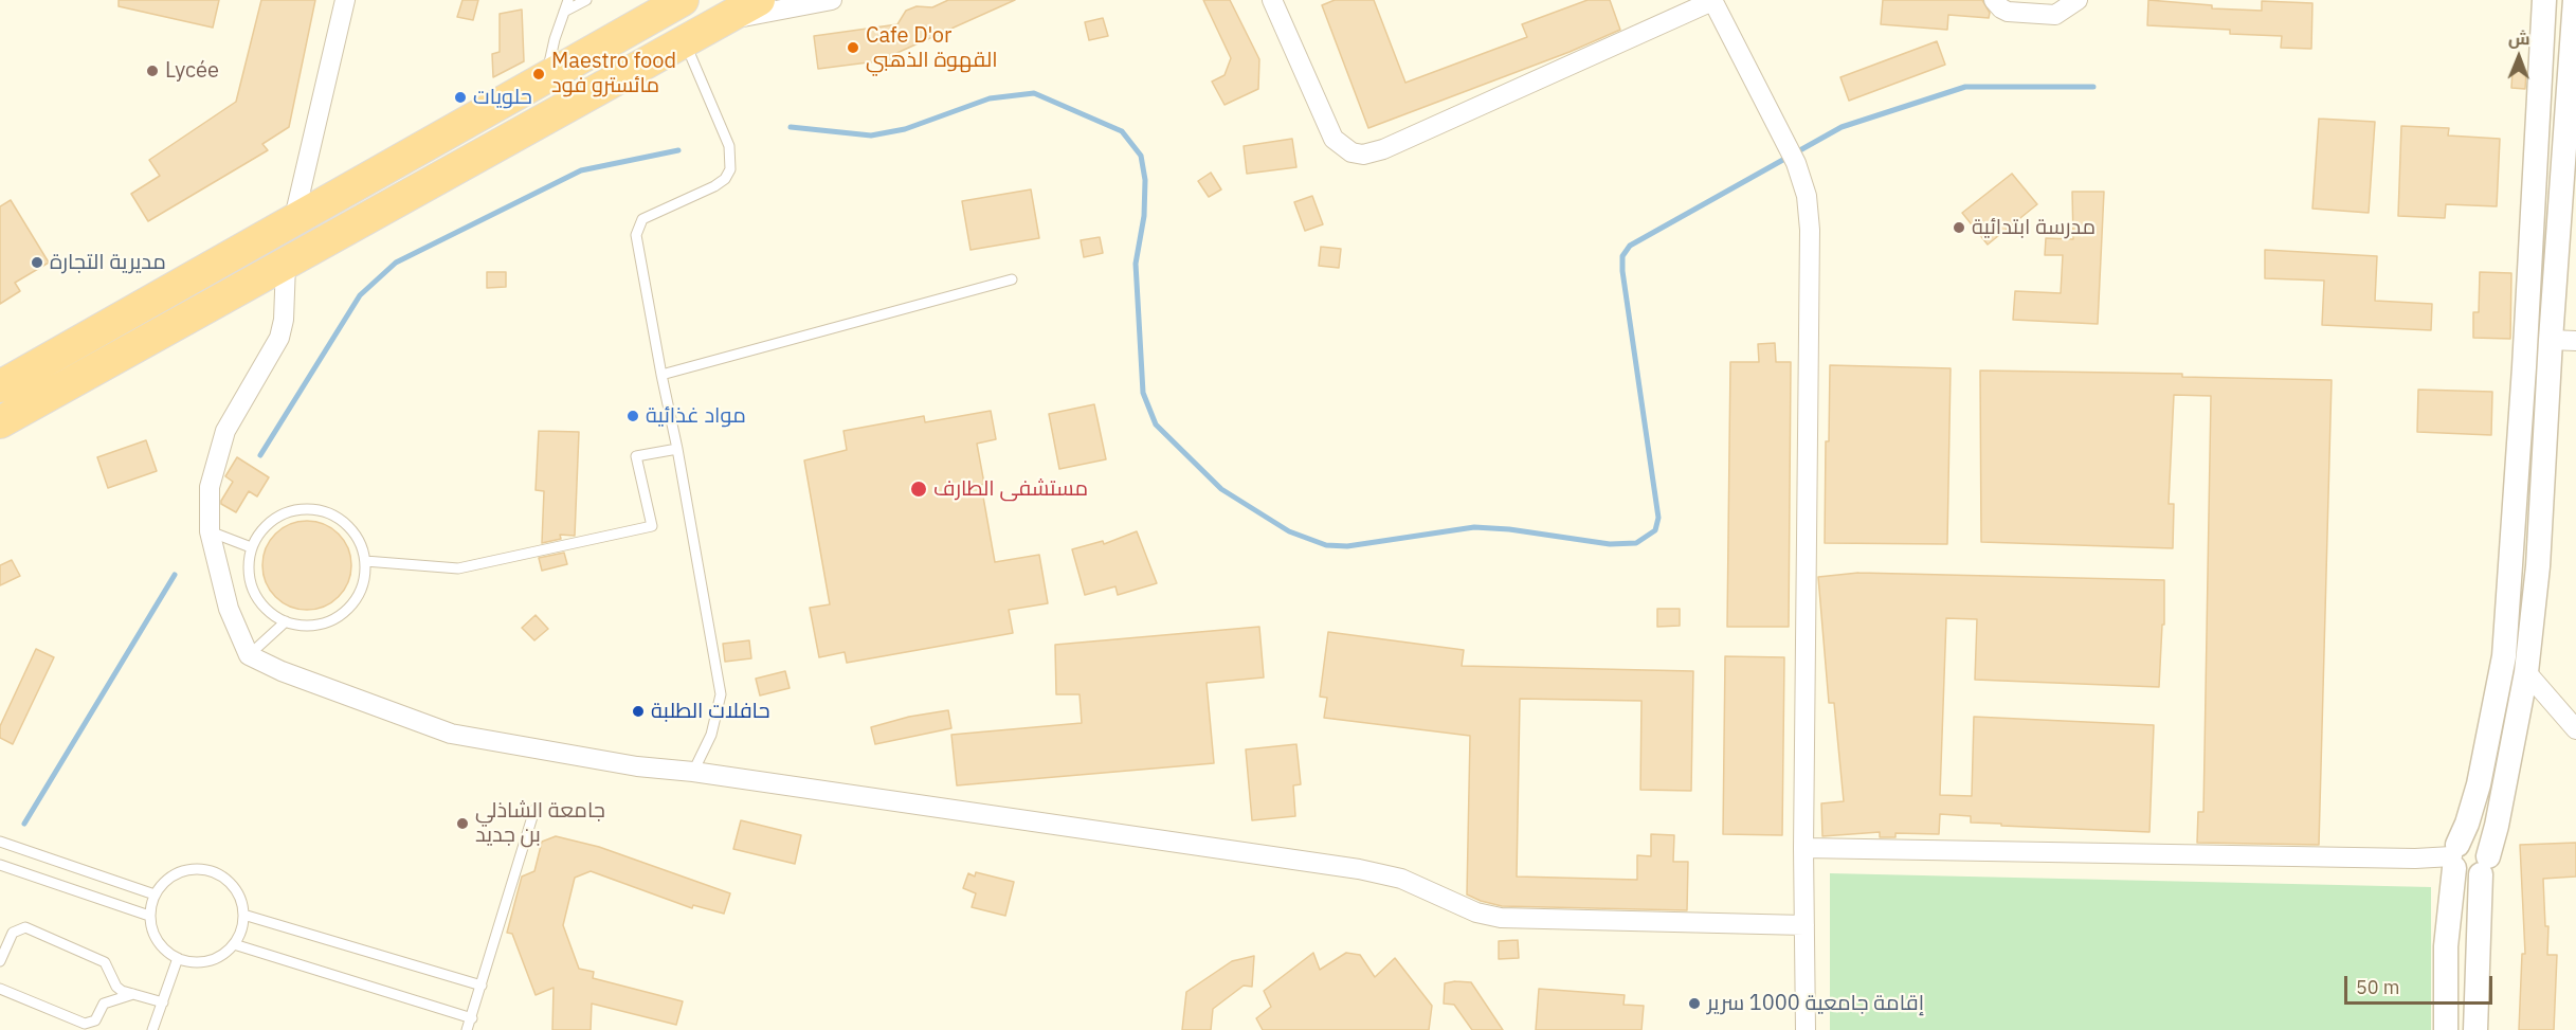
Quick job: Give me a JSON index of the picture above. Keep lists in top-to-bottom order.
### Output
{
  "places": [
    "Cafe D'or القهوة الذهبي",
    "Lycée",
    "Maestro food مائسترو فود",
    "حلويات",
    "مدرسة ابتدائية",
    "مديرية التجارة",
    "مواد غذائية",
    "مستشفى الطارف",
    "حافلات الطلبة",
    "جامعة الشاذلي بن جديد",
    "إقامة جامعية 1000 سرير"
  ],
  "scale_bar": "50 m",
  "north": "top"
}
